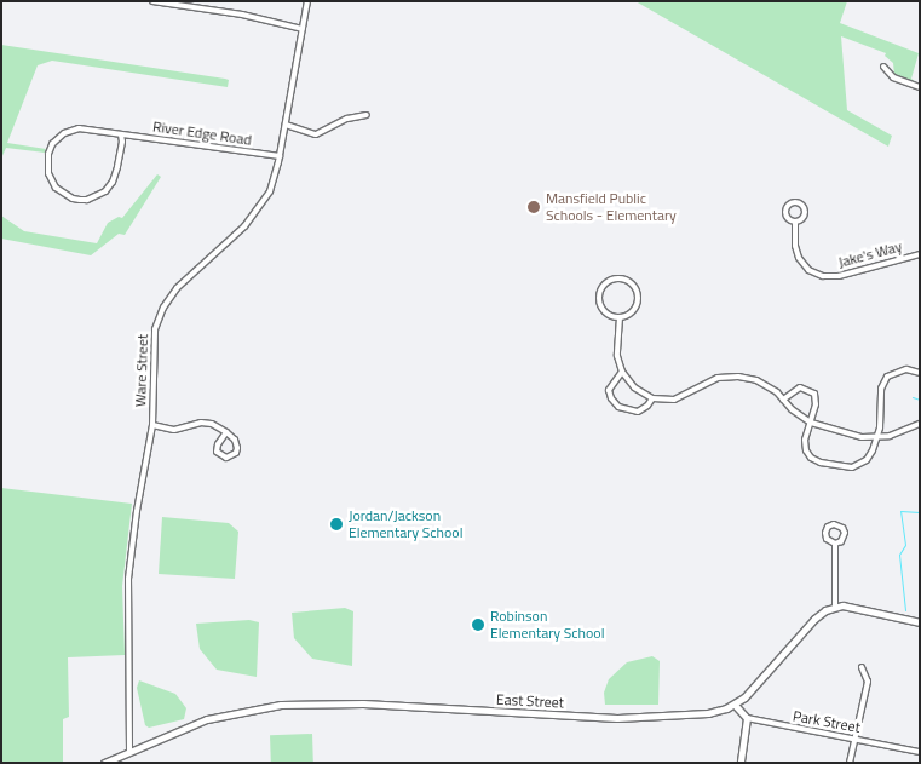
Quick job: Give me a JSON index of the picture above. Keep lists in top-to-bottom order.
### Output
{
  "streets": {
    "main road": ["East Street"],
    "street": [
      "River Edge Road",
      "Jake's Way",
      "Ware Street",
      "Park Street"
    ]
  },
  "crossings": [
    ["River Edge Road", "Ware Street"],
    ["Ware Street", "East Street"]
  ],
  "places": ["Mansfield Public Schools - Elementary", "Jordan/Jackson Elementary School", "Robinson Elementary School"]
}
